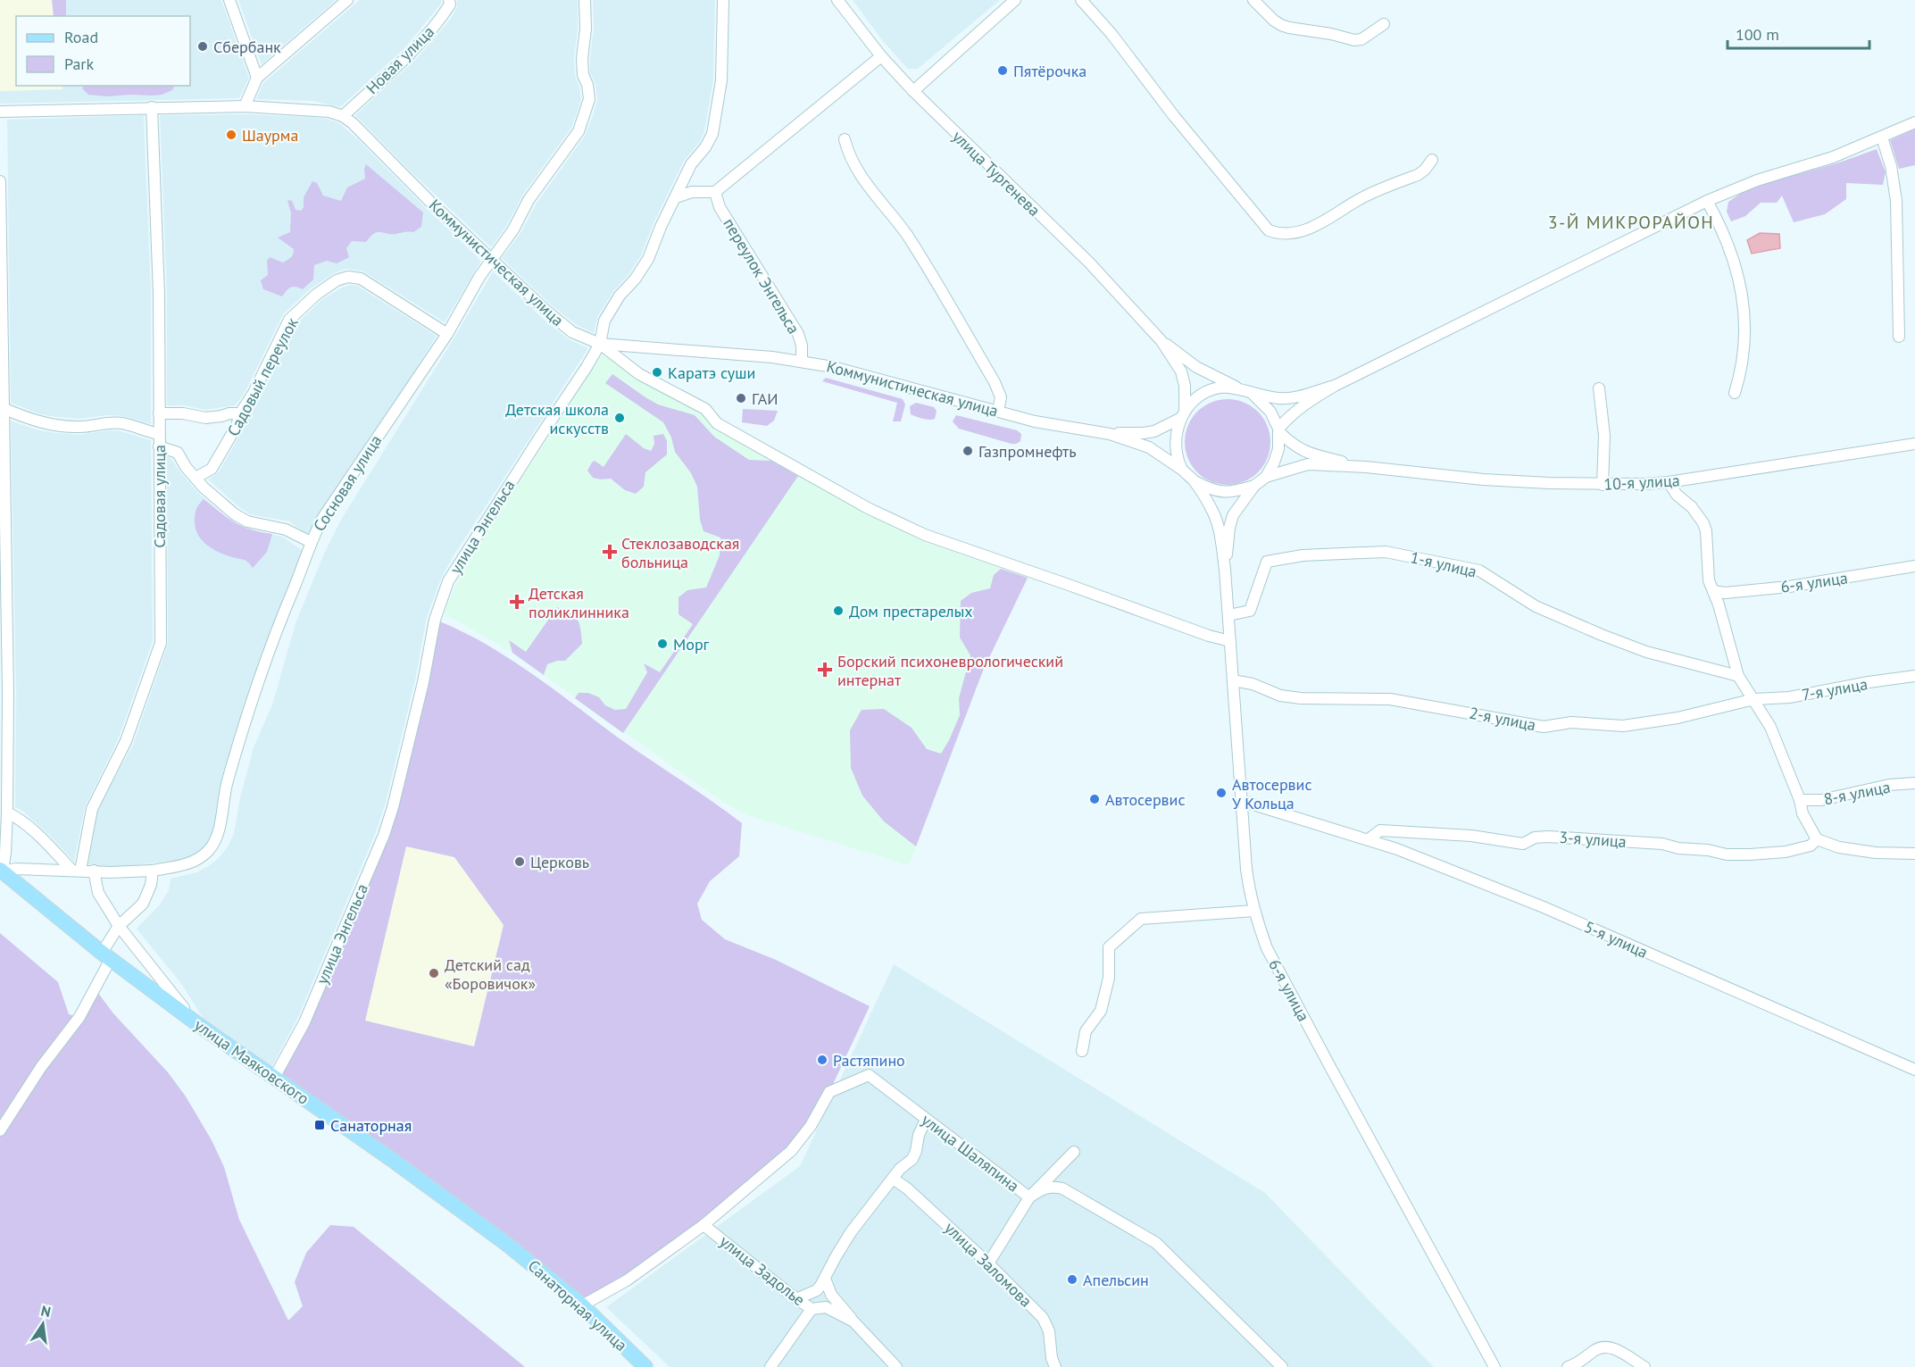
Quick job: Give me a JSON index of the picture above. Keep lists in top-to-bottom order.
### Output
{
  "streets": {
    "main road": ["улица Маяковского", "Санаторная улица"],
    "street": [
      "Новая улица",
      "улица Тургенева",
      "Коммунистическая улица",
      "переулок Энгельса",
      "Садовый переулок",
      "10-я улица",
      "Сосновая улица",
      "Садовая улица",
      "улица Энгельса",
      "1-я улица",
      "6-я улица",
      "7-я улица",
      "2-я улица",
      "8-я улица",
      "3-я улица",
      "5-я улица",
      "улица Шаляпина",
      "улица Заломова",
      "улица Задолье"
    ]
  },
  "crossings": [
    ["Новая улица", "Коммунистическая улица"],
    ["улица Тургенева", "Коммунистическая улица"],
    ["улица Тургенева", "10-я улица"],
    ["Коммунистическая улица", "переулок Энгельса"],
    ["Коммунистическая улица", "10-я улица"],
    ["Коммунистическая улица", "Сосновая улица"],
    ["Коммунистическая улица", "Садовая улица"],
    ["Коммунистическая улица", "улица Энгельса"],
    ["Садовый переулок", "Сосновая улица"],
    ["Сосновая улица", "Садовая улица"],
    ["Сосновая улица", "улица Маяковского"],
    ["улица Энгельса", "улица Маяковского"],
    ["1-я улица", "6-я улица"],
    ["6-я улица", "2-я улица"],
    ["6-я улица", "5-я улица"],
    ["7-я улица", "2-я улица"],
    ["3-я улица", "5-я улица"],
    ["улица Маяковского", "Санаторная улица"],
    ["улица Шаляпина", "улица Задолье"]
  ],
  "districts": ["3-Й МИКРОРАЙОН"],
  "places": {
    "other": [
      "Сбербанк",
      "Пятёрочка",
      "Шаурма",
      "Каратэ суши",
      "ГАИ",
      "Детская школа искусств",
      "Газпромнефть",
      "Дом престарелых",
      "Морг",
      "Автосервис У Кольца",
      "Автосервис",
      "Церковь",
      "Детский сад «Боровичок»",
      "Растяпино",
      "Апельсин"
    ],
    "health": ["Стеклозаводская больница", "Детская поликлинника", "Борский психоневрологический интернат"],
    "transit": ["Санаторная"]
  },
  "legend": ["Road", "Park"],
  "scale_bar": "100 m",
  "north": "top"
}
